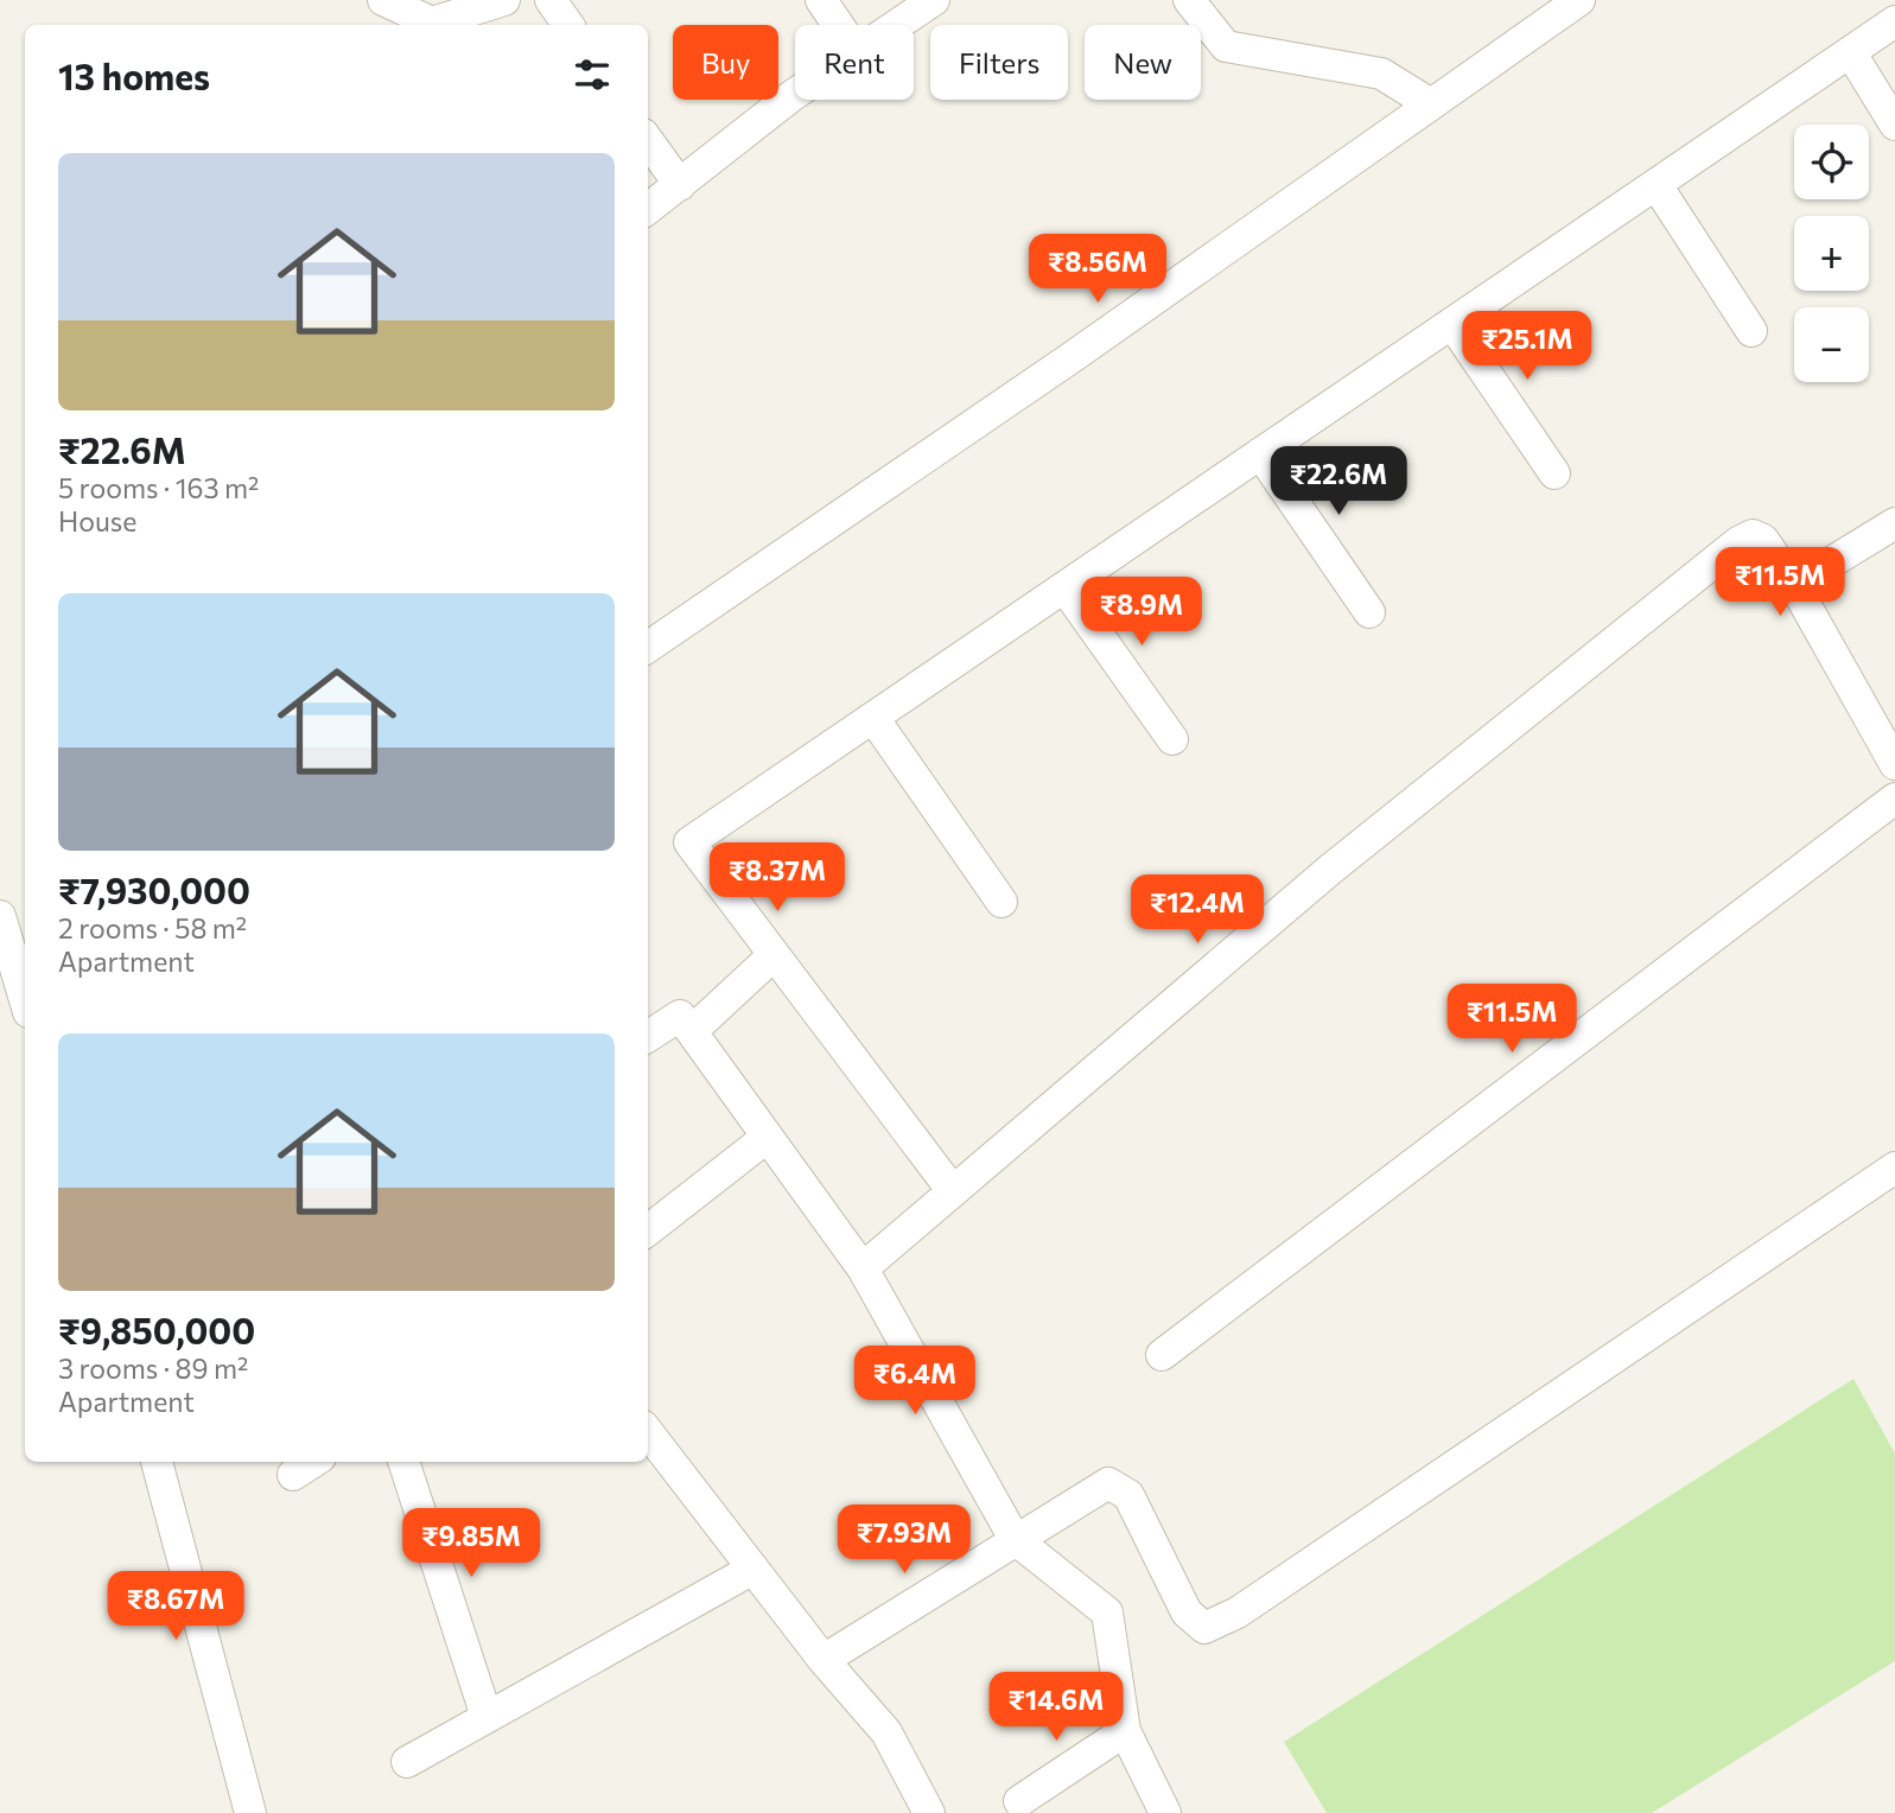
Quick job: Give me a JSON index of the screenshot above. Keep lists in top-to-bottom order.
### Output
{
  "page": {
    "chip": [
      "Buy",
      "Rent",
      "Filters",
      "New"
    ],
    "heading": "13 homes",
    "map_buttons": ["+", "−"],
    "list": [
      {
        "name": "₹22.6M",
        "note": "5 rooms · 163 m² · House"
      },
      {
        "name": "₹7,930,000",
        "note": "2 rooms · 58 m² · Apartment"
      },
      {
        "name": "₹9,850,000",
        "note": "3 rooms · 89 m² · Apartment"
      }
    ],
    "price": [
      "₹8.56M",
      "₹25.1M",
      "₹22.6M",
      "₹11.5M",
      "₹8.9M",
      "₹8.37M",
      "₹12.4M",
      "₹11.5M",
      "₹6.4M",
      "₹7.93M",
      "₹9.85M",
      "₹8.67M",
      "₹14.6M"
    ]
  }
}
